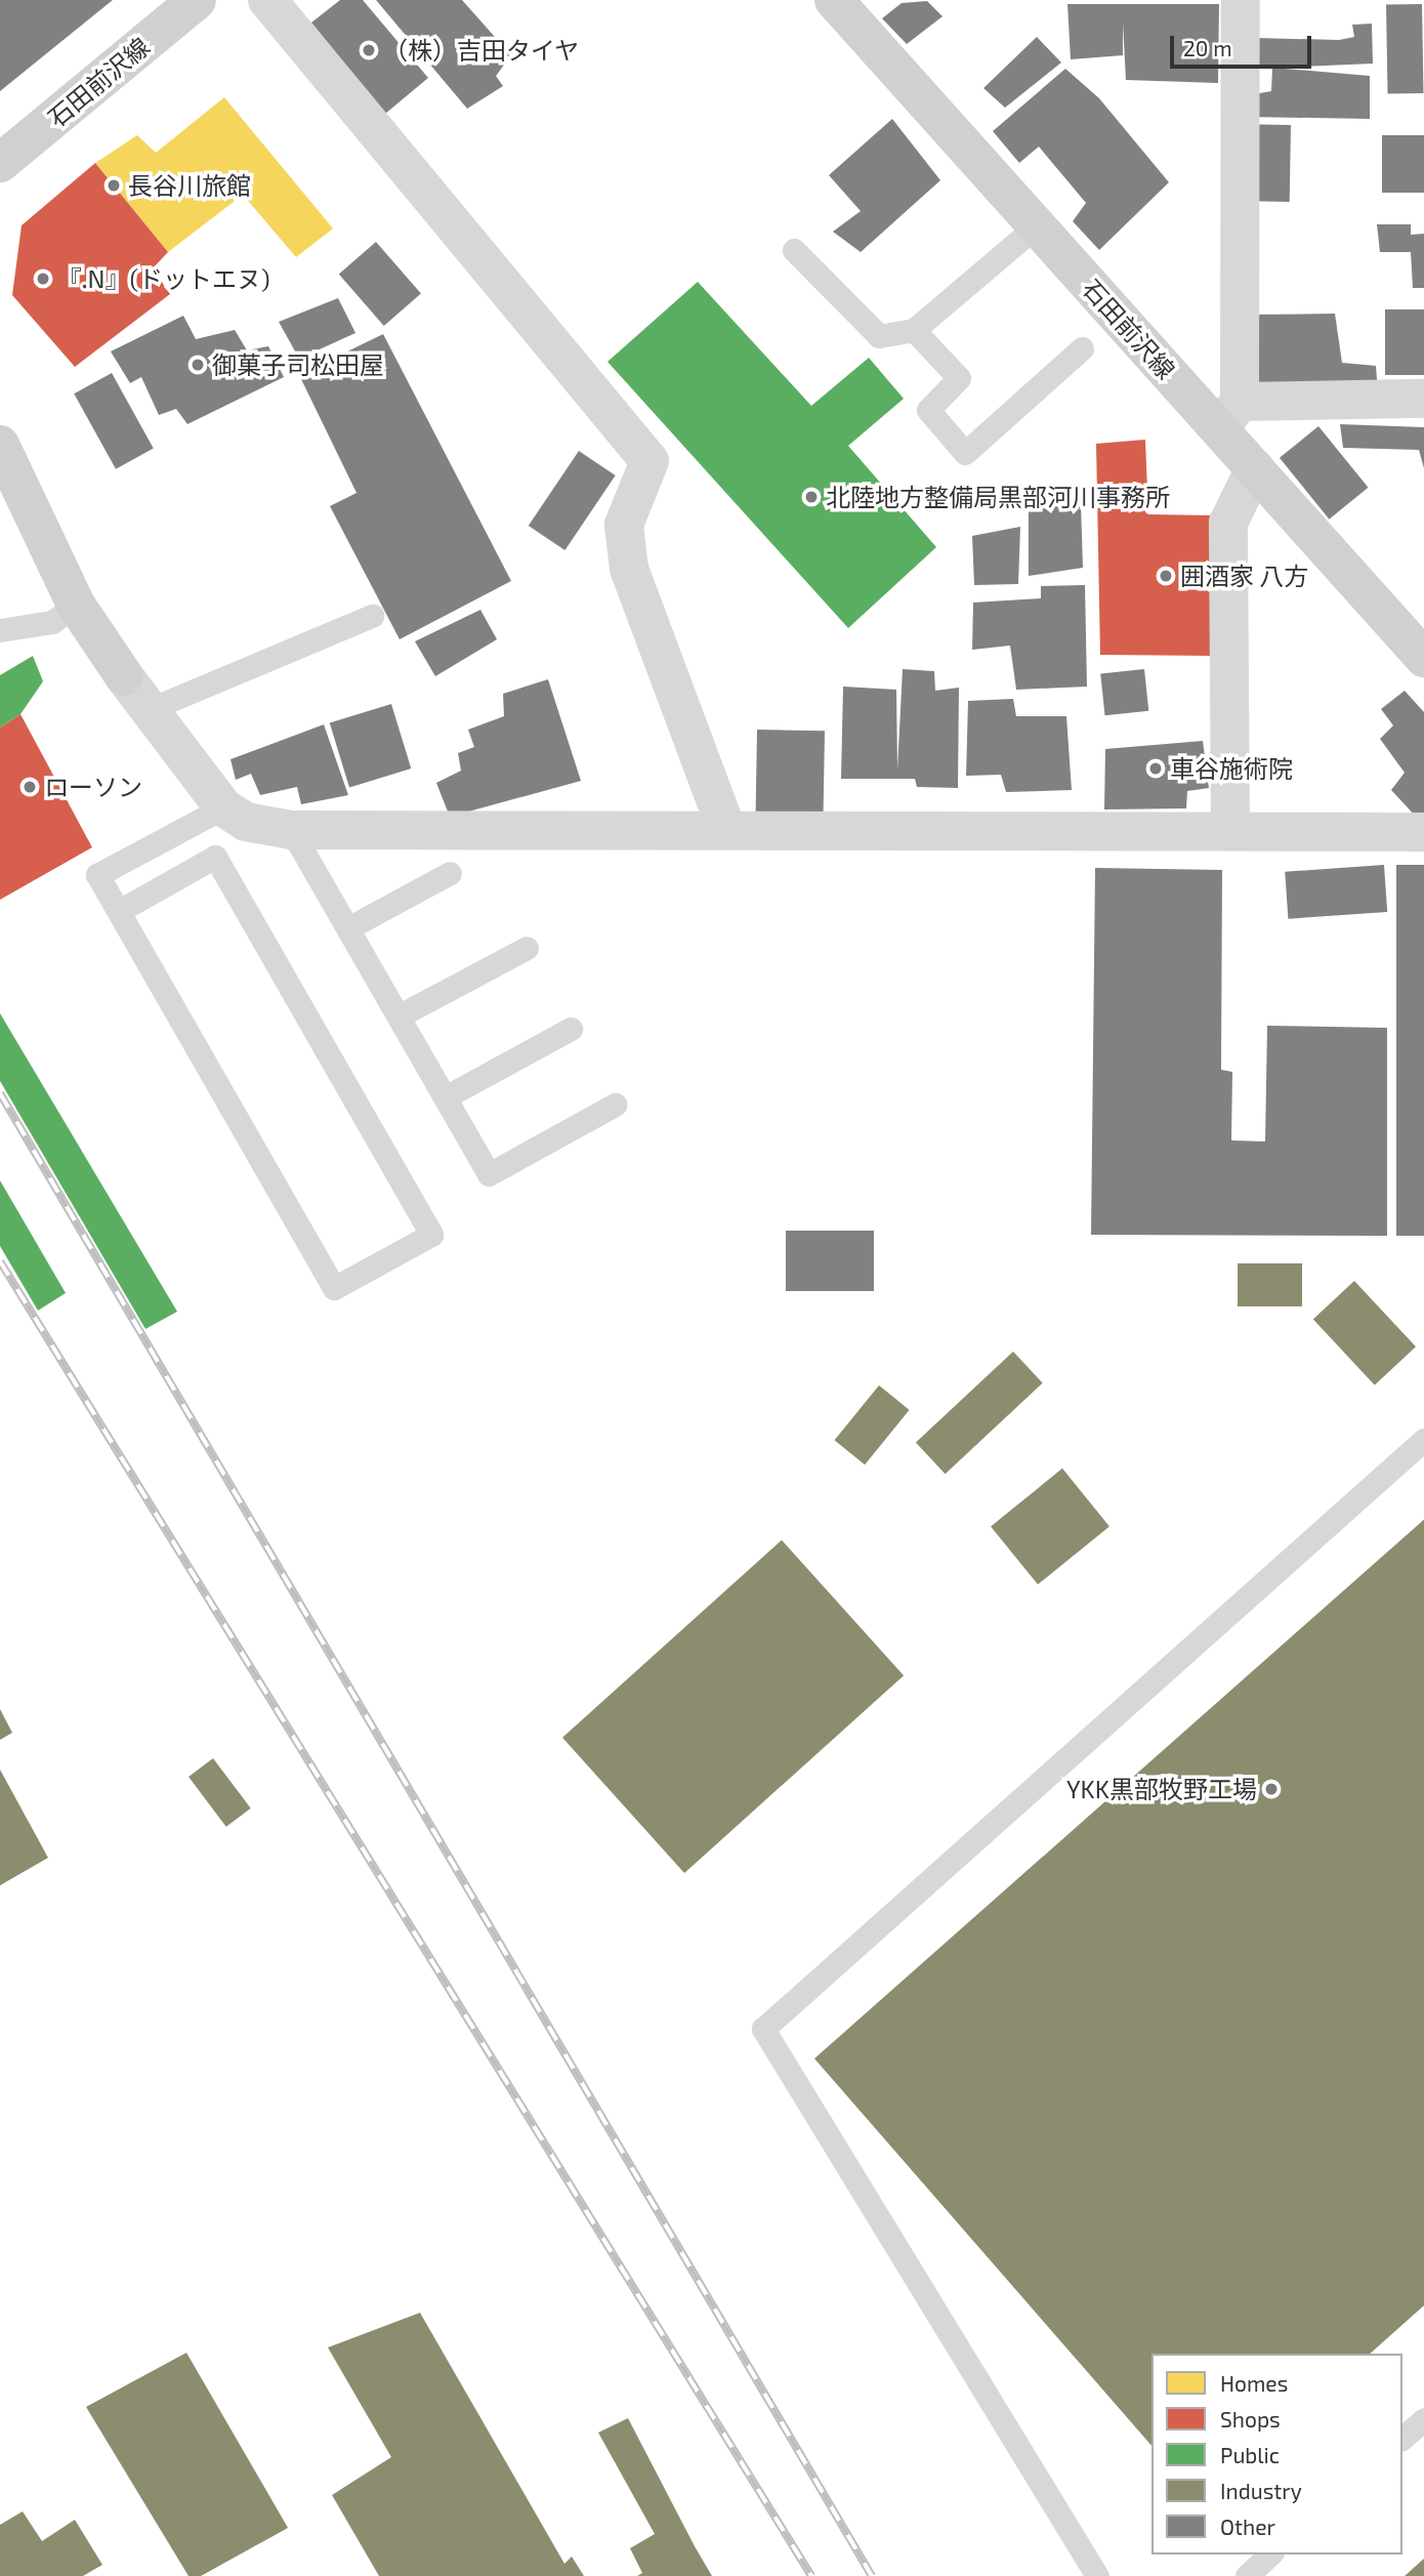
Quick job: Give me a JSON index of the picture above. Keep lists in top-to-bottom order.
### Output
{
  "streets": {
    "main road": ["石田前沢線"]
  },
  "places": [
    "（株）吉田タイヤ",
    "長谷川旅館",
    "『.N』(ドットエヌ)",
    "御菓子司松田屋",
    "北陸地方整備局黒部河川事務所",
    "囲酒家 八方",
    "車谷施術院",
    "ローソン",
    "YKK黒部牧野工場"
  ],
  "legend": [
    "Homes",
    "Shops",
    "Public",
    "Industry",
    "Other"
  ],
  "scale_bar": "20 m"
}
